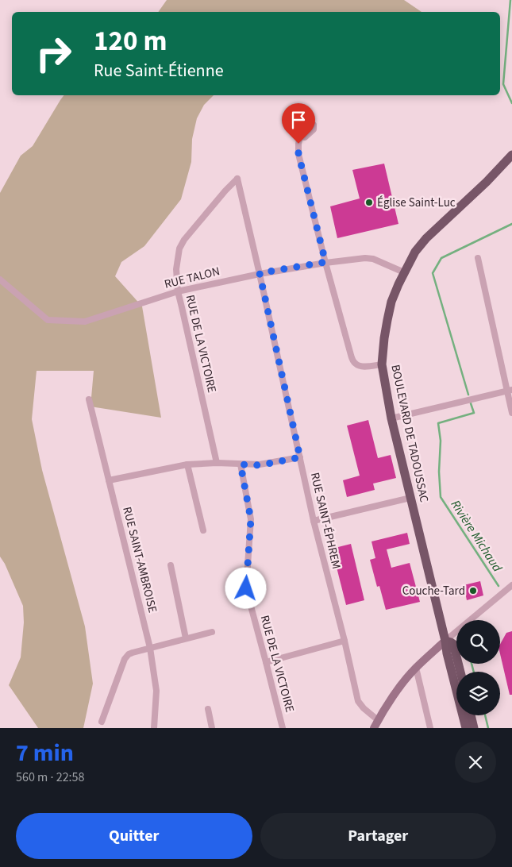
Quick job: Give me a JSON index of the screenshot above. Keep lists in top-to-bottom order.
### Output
{
  "streets": {
    "main road": ["BOULEVARD DE TADOUSSAC"],
    "street": [
      "RUE TALON",
      "RUE DE LA VICTOIRE",
      "RUE SAINT-ÉPHREM",
      "RUE SAINT-AMBROISE"
    ]
  },
  "crossings": [
    ["RUE TALON", "RUE DE LA VICTOIRE"],
    ["RUE TALON", "BOULEVARD DE TADOUSSAC"],
    ["RUE TALON", "RUE SAINT-ÉPHREM"],
    ["RUE DE LA VICTOIRE", "RUE SAINT-ÉPHREM"]
  ],
  "water": ["Rivière Michaud"],
  "places": ["Église Saint-Luc", "Couche-Tard"],
  "page": {
    "turn": ["120 m", "Rue Saint-Étienne"],
    "heading": ["7 min", "560 m · 22:58"],
    "buttons": ["Quitter", "Partager"]
  }
}
